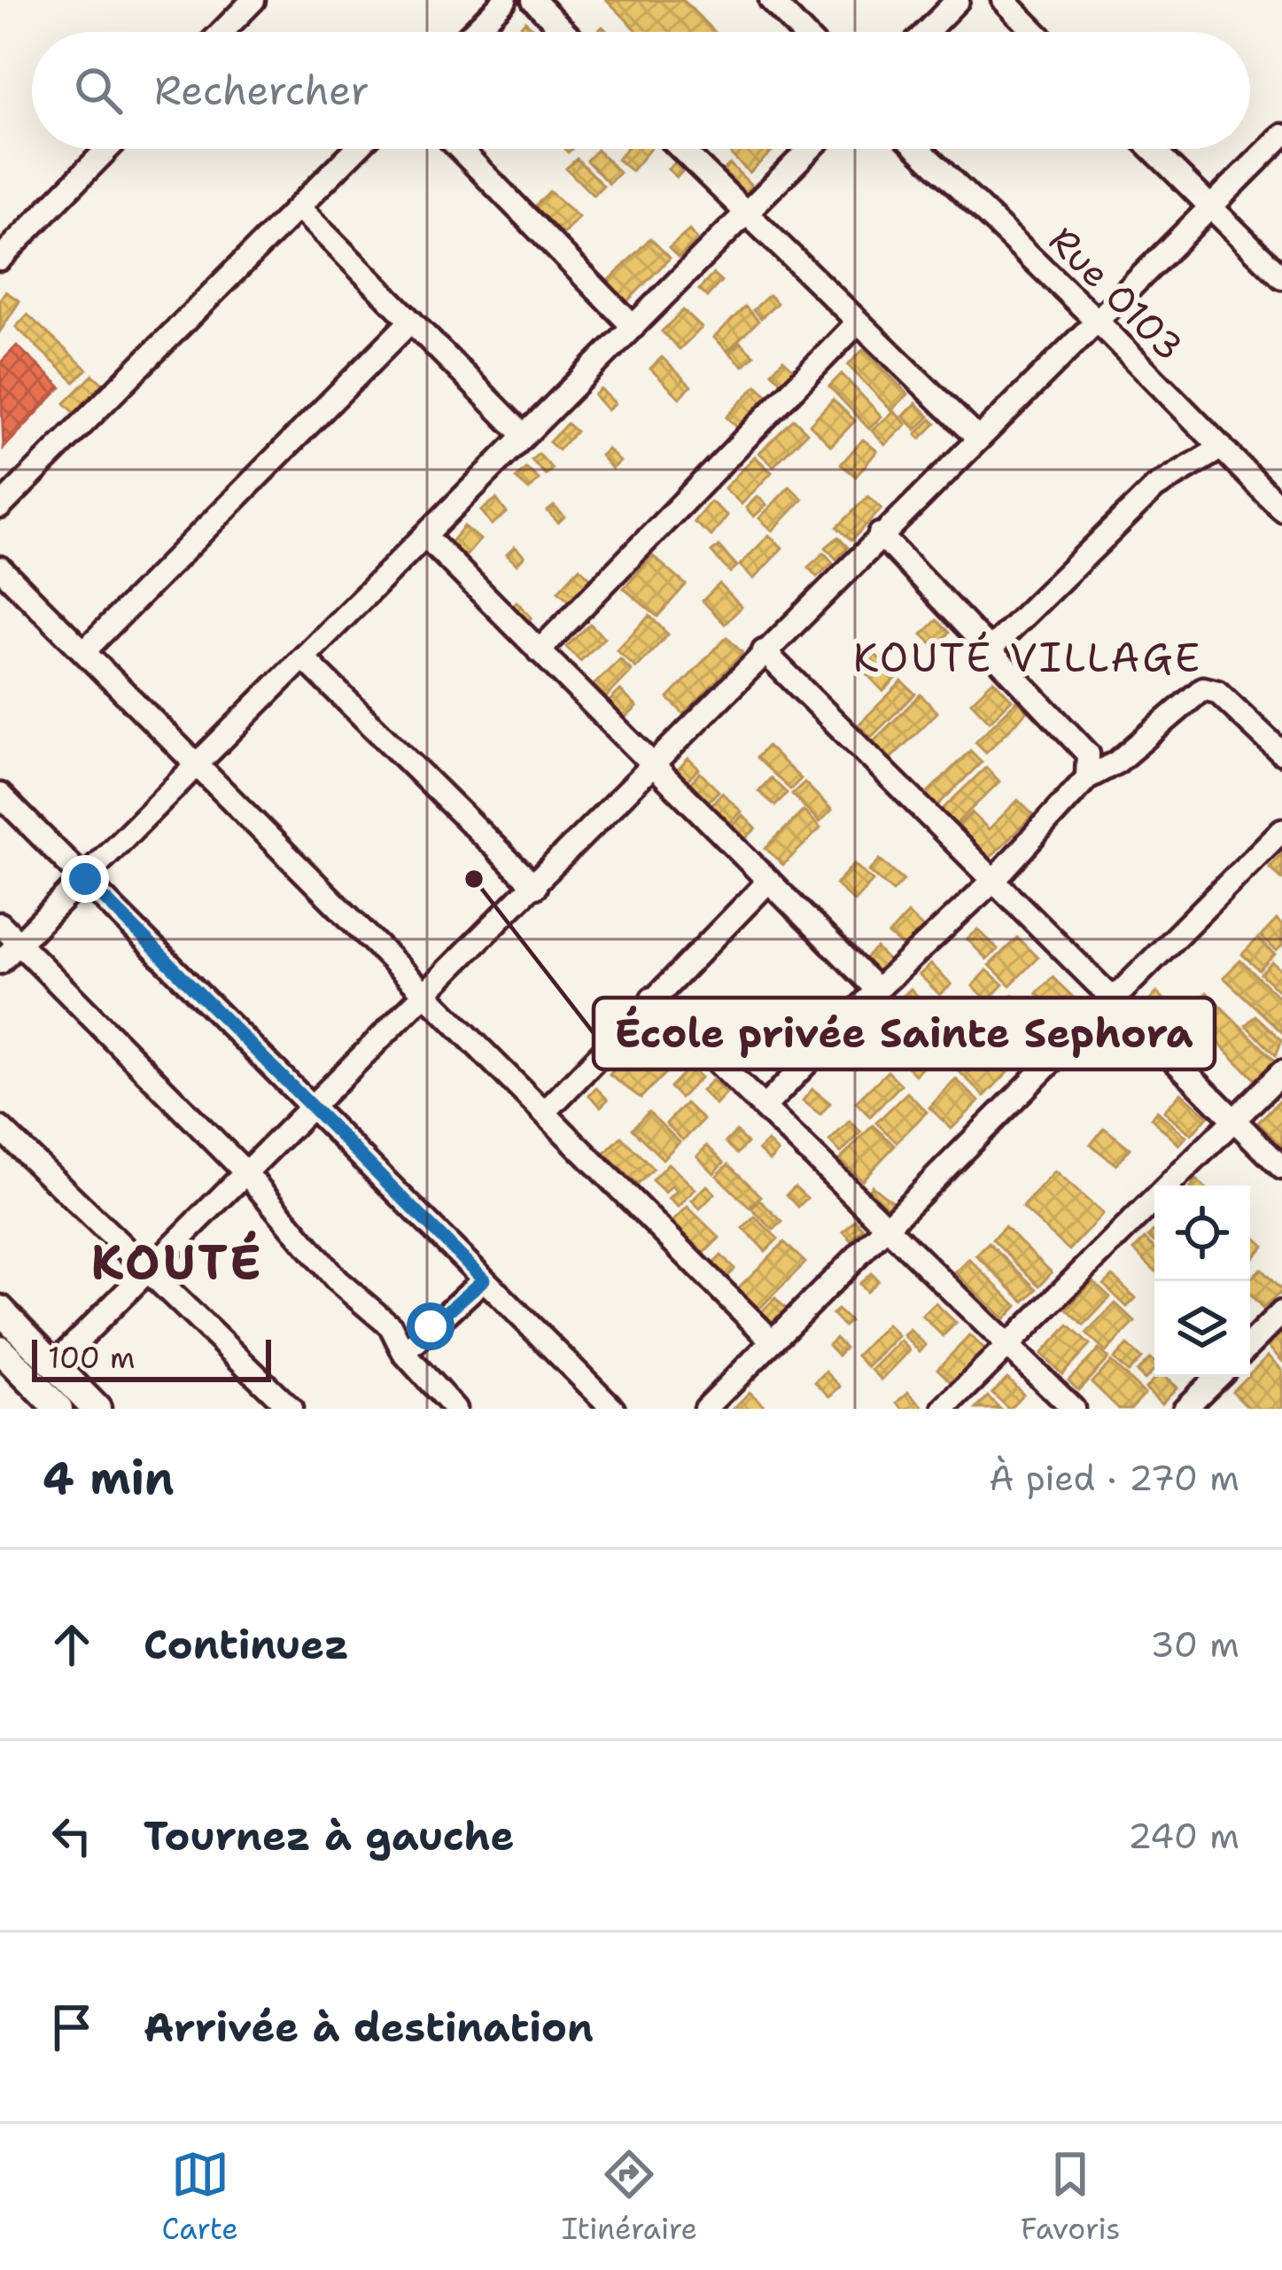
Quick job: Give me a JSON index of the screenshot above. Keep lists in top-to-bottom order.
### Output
{
  "streets": {
    "street": ["Rue O103"]
  },
  "districts": ["KOUTÉ VILLAGE", "KOUTÉ"],
  "places": ["École privée Sainte Sephora"],
  "scale_bar": "100 m",
  "page": {
    "search": "Rechercher",
    "scale": "100 m",
    "heading": ["4 min", "À pied · 270 m"],
    "list": [
      ["Continuez", "30 m"],
      ["Tournez à gauche", "240 m"],
      "Arrivée à destination"
    ],
    "nav": ["Carte", "Itinéraire", "Favoris"]
  }
}
